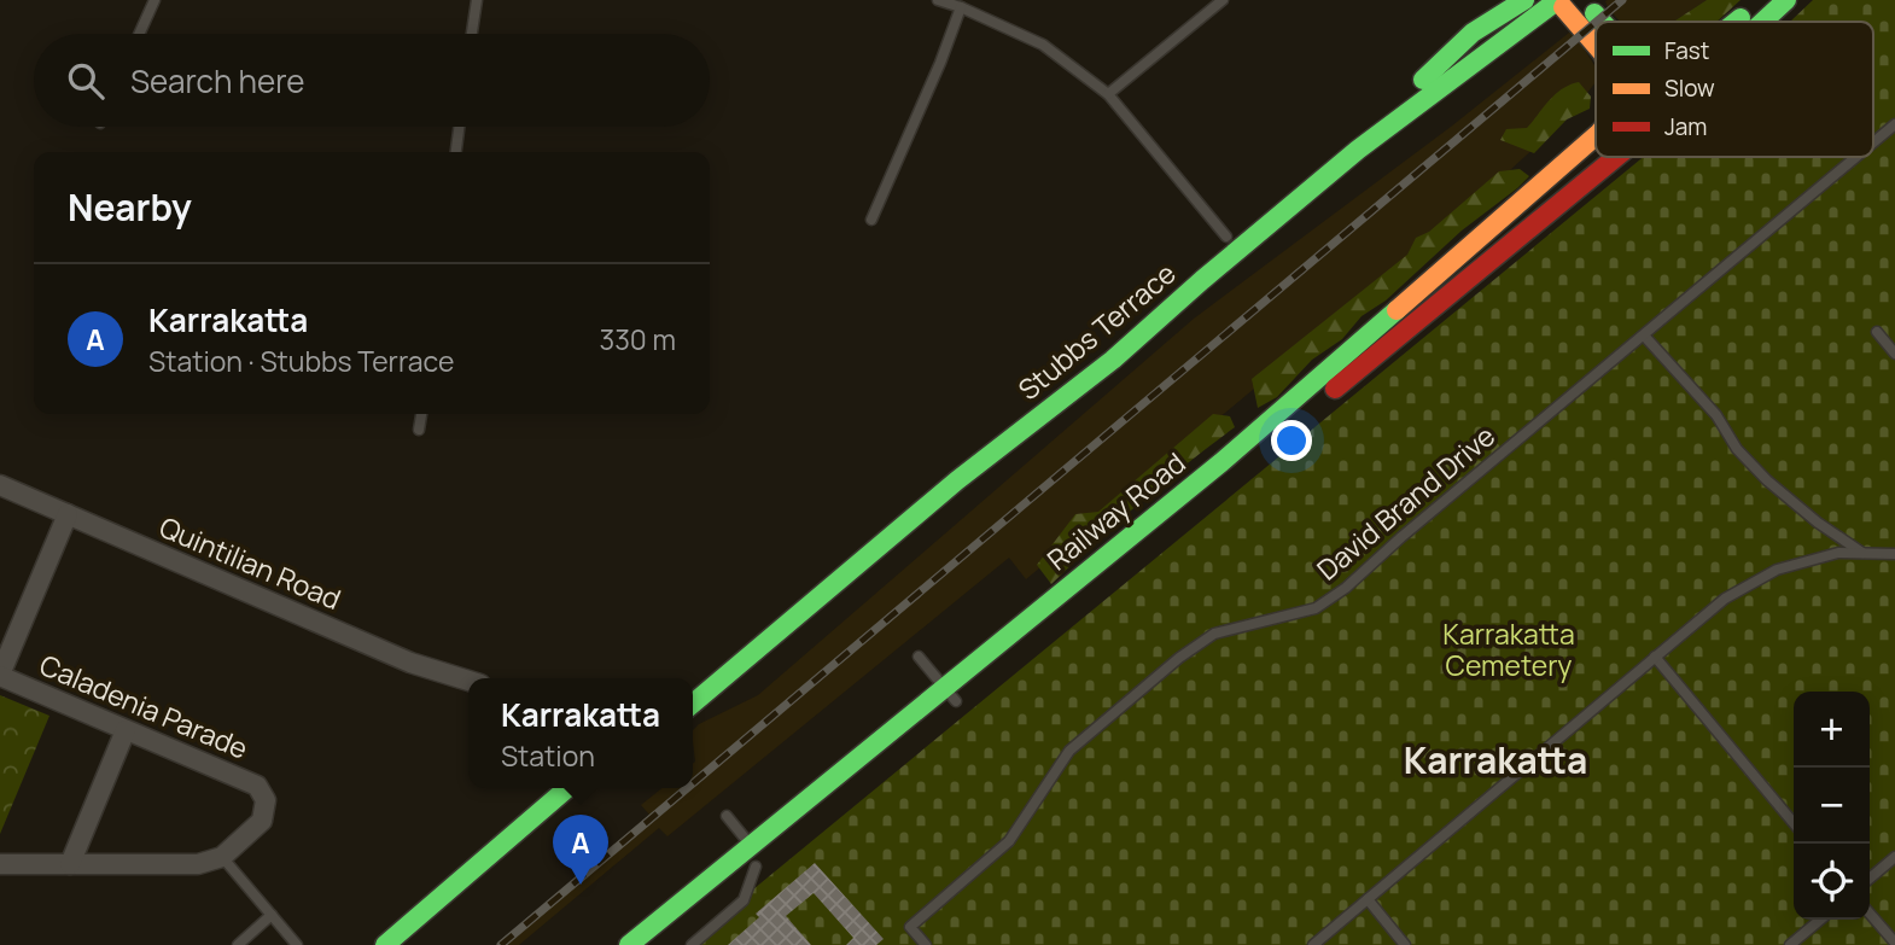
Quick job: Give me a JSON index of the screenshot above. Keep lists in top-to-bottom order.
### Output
{
  "streets": {
    "main road": ["Stubbs Terrace", "Railway Road"],
    "street": ["Quintilian Road", "Caladenia Parade"],
    "lane": ["David Brand Drive"]
  },
  "districts": ["Karrakatta"],
  "parks": ["Karrakatta Cemetery"],
  "legend": ["Fast", "Slow", "Jam"],
  "page": {
    "search": "Search here",
    "heading": "Nearby",
    "list": [
      {
        "mark": "A",
        "name": "Karrakatta",
        "note": "Station · Stubbs Terrace",
        "value": "330 m"
      }
    ],
    "popup": ["Karrakatta", "Station"],
    "map_buttons": ["+", "−"],
    "pins": "A"
  }
}
